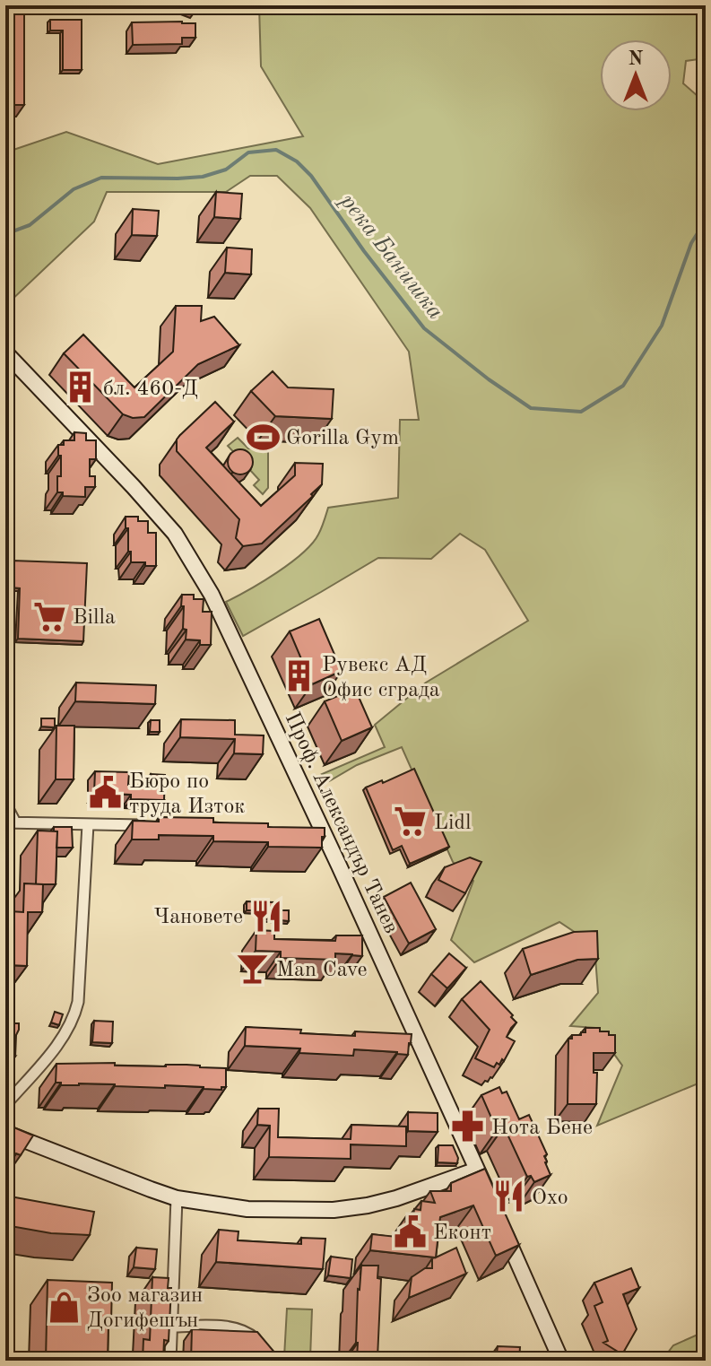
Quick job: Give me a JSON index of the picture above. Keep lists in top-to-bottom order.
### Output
{
  "streets": {
    "street": ["Проф. Александър Танев"]
  },
  "water": ["река Банишка"],
  "places": {
    "building": ["бл. 460-Д", "Рувекс АД Офис сграда"],
    "sports": ["Gorilla Gym"],
    "supermarket": ["Billa", "Lidl"],
    "public building": ["Бюро по труда Изток", "Еконт"],
    "restaurant": ["Чановете", "Охо"],
    "bar": ["Man Cave"],
    "pharmacy": ["Нота Бене"],
    "shop": ["Зоо магазин Догифешън"]
  },
  "north": "top"
}
